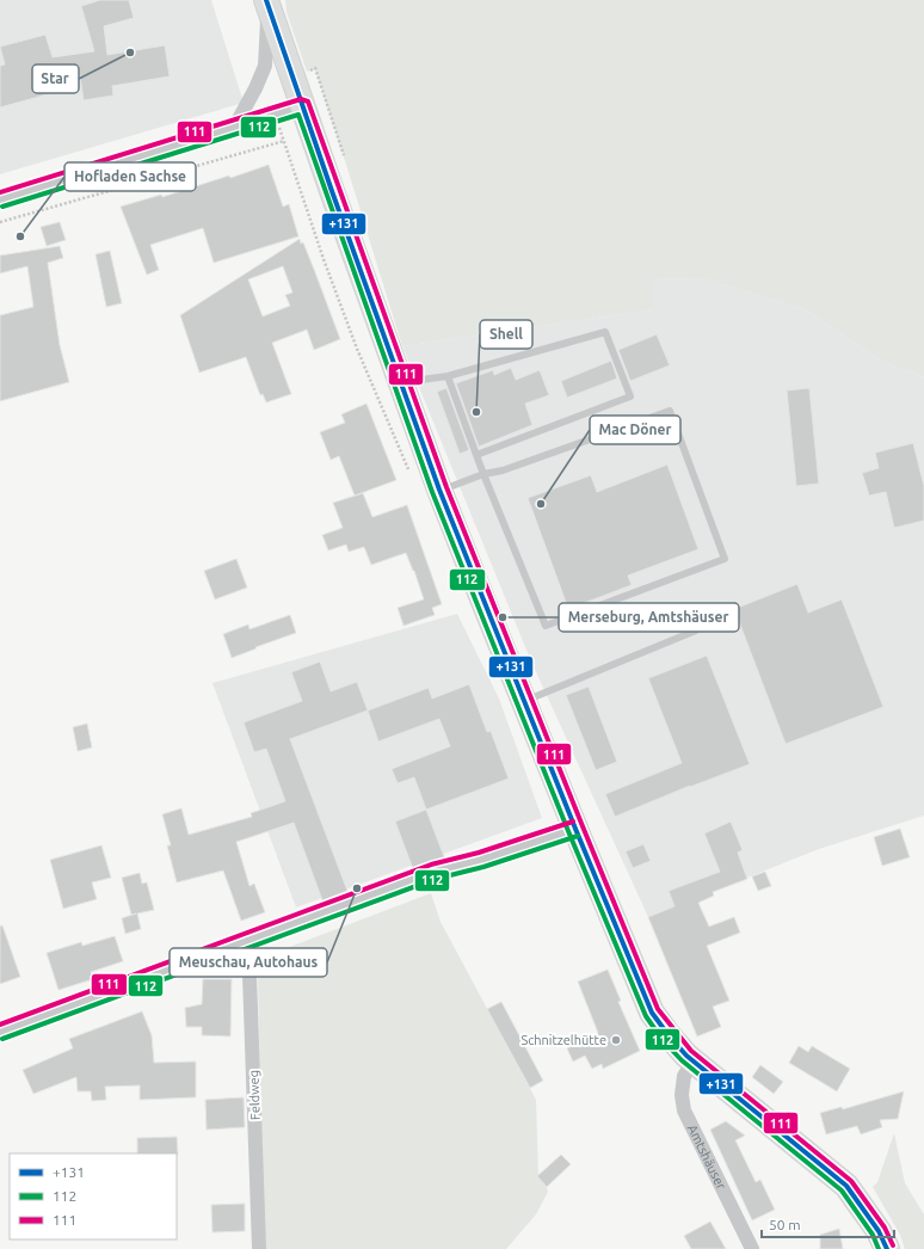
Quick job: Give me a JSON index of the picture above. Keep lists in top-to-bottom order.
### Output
{
  "streets": {
    "street": ["Feldweg", "Amtshäuser"]
  },
  "places": [
    "Star",
    "Hofladen Sachse",
    "Shell",
    "Mac Döner",
    "Merseburg, Amtshäuser",
    "Meuschau, Autohaus",
    "Schnitzelhütte"
  ],
  "lines": ["transit line +131", "transit line 111", "transit line 112"],
  "legend": ["+131", "112", "111"],
  "scale_bar": "50 m"
}
